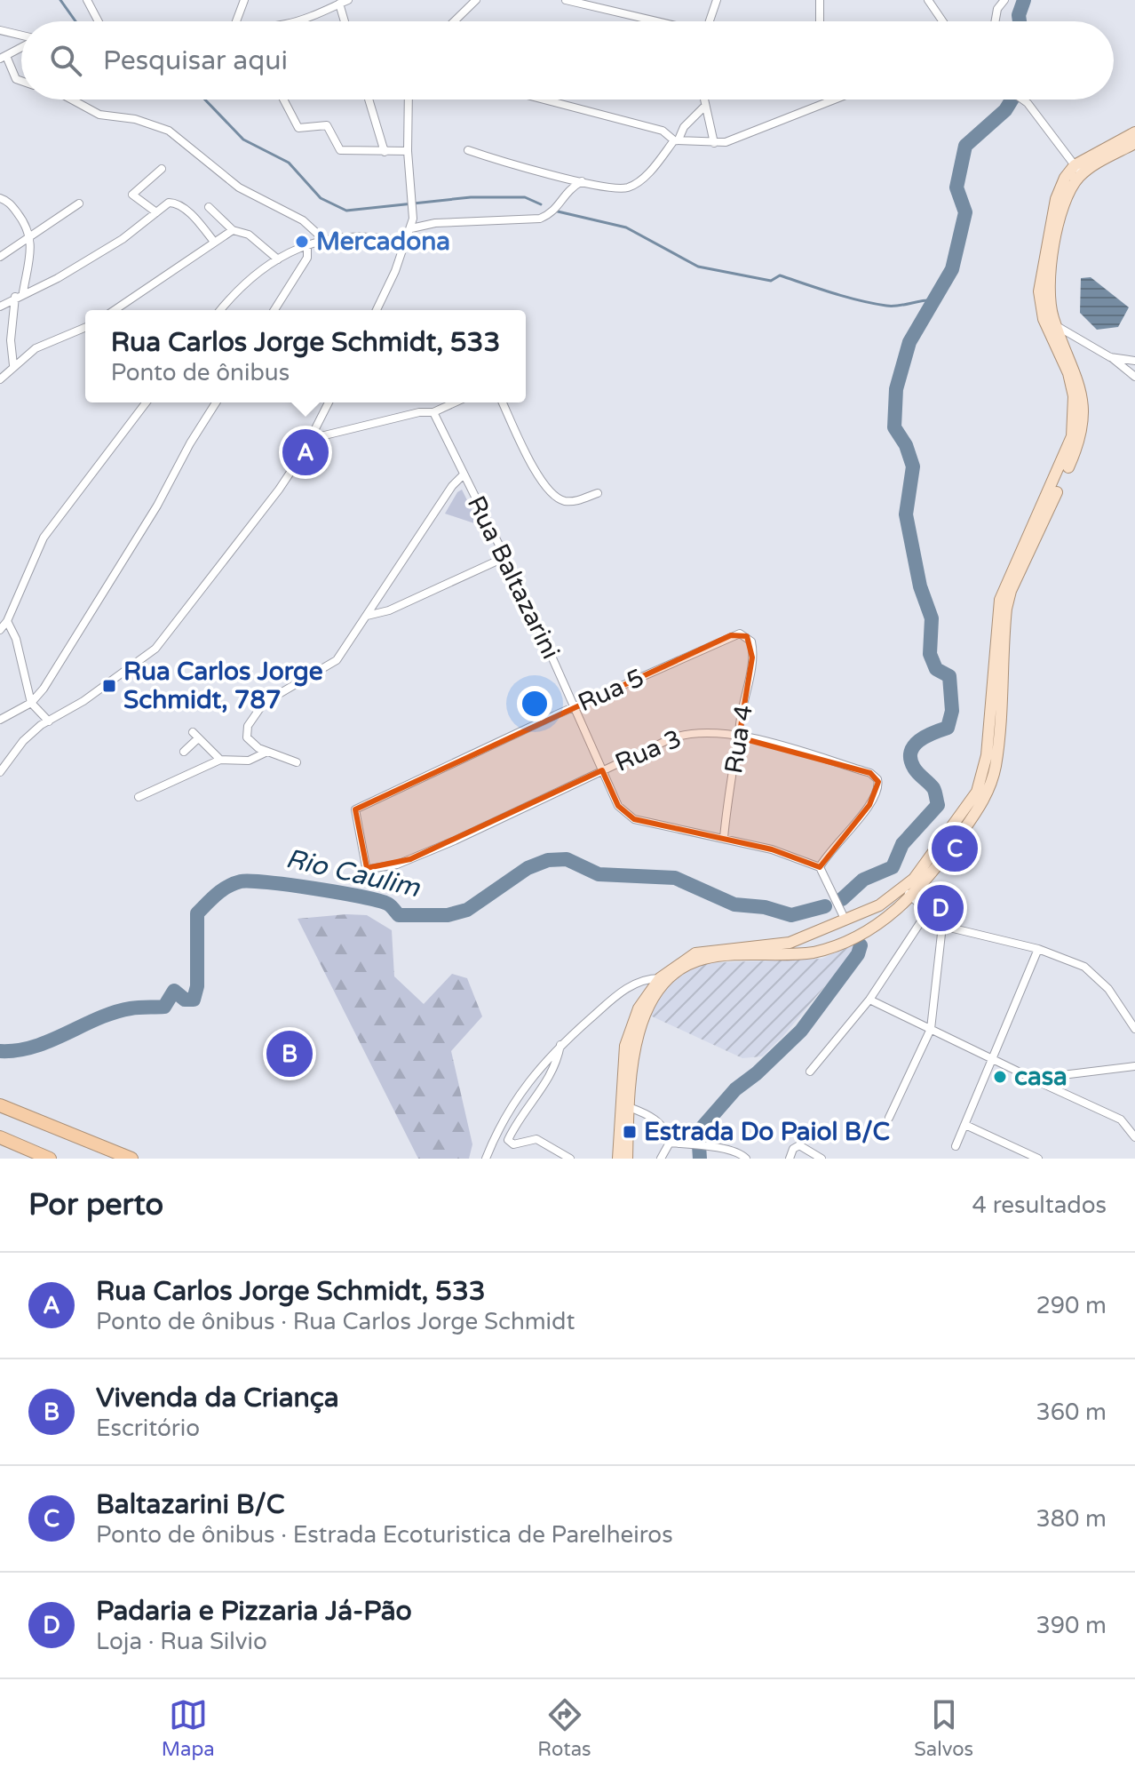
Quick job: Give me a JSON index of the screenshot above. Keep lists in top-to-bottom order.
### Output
{
  "streets": {
    "street": [
      "Rua Baltazarini",
      "Rua 5",
      "Rua 4",
      "Rua 3"
    ]
  },
  "crossings": [
    ["Rua Baltazarini", "Rua 5"],
    ["Rua Baltazarini", "Rua 4"],
    ["Rua Baltazarini", "Rua 3"],
    ["Rua 5", "Rua 4"],
    ["Rua 5", "Rua 3"],
    ["Rua 4", "Rua 3"]
  ],
  "water": ["Rio Caulim"],
  "places": {
    "other": ["Mercadona", "casa"],
    "transit": ["Rua Carlos Jorge Schmidt, 787", "Estrada Do Paiol B/C"]
  },
  "page": {
    "search": "Pesquisar aqui",
    "popup": ["Rua Carlos Jorge Schmidt, 533", "Ponto de ônibus"],
    "pins": [
      "A",
      "C",
      "D",
      "B"
    ],
    "heading": ["Por perto", "4 resultados"],
    "list": [
      {
        "mark": "A",
        "name": "Rua Carlos Jorge Schmidt, 533",
        "note": "Ponto de ônibus · Rua Carlos Jorge Schmidt",
        "value": "290 m"
      },
      {
        "mark": "B",
        "name": "Vivenda da Criança",
        "note": "Escritório",
        "value": "360 m"
      },
      {
        "mark": "C",
        "name": "Baltazarini B/C",
        "note": "Ponto de ônibus · Estrada Ecoturistica de Parelheiros",
        "value": "380 m"
      },
      {
        "mark": "D",
        "name": "Padaria e Pizzaria Já-Pão",
        "note": "Loja · Rua Silvio",
        "value": "390 m"
      }
    ],
    "nav": ["Mapa", "Rotas", "Salvos"]
  }
}
